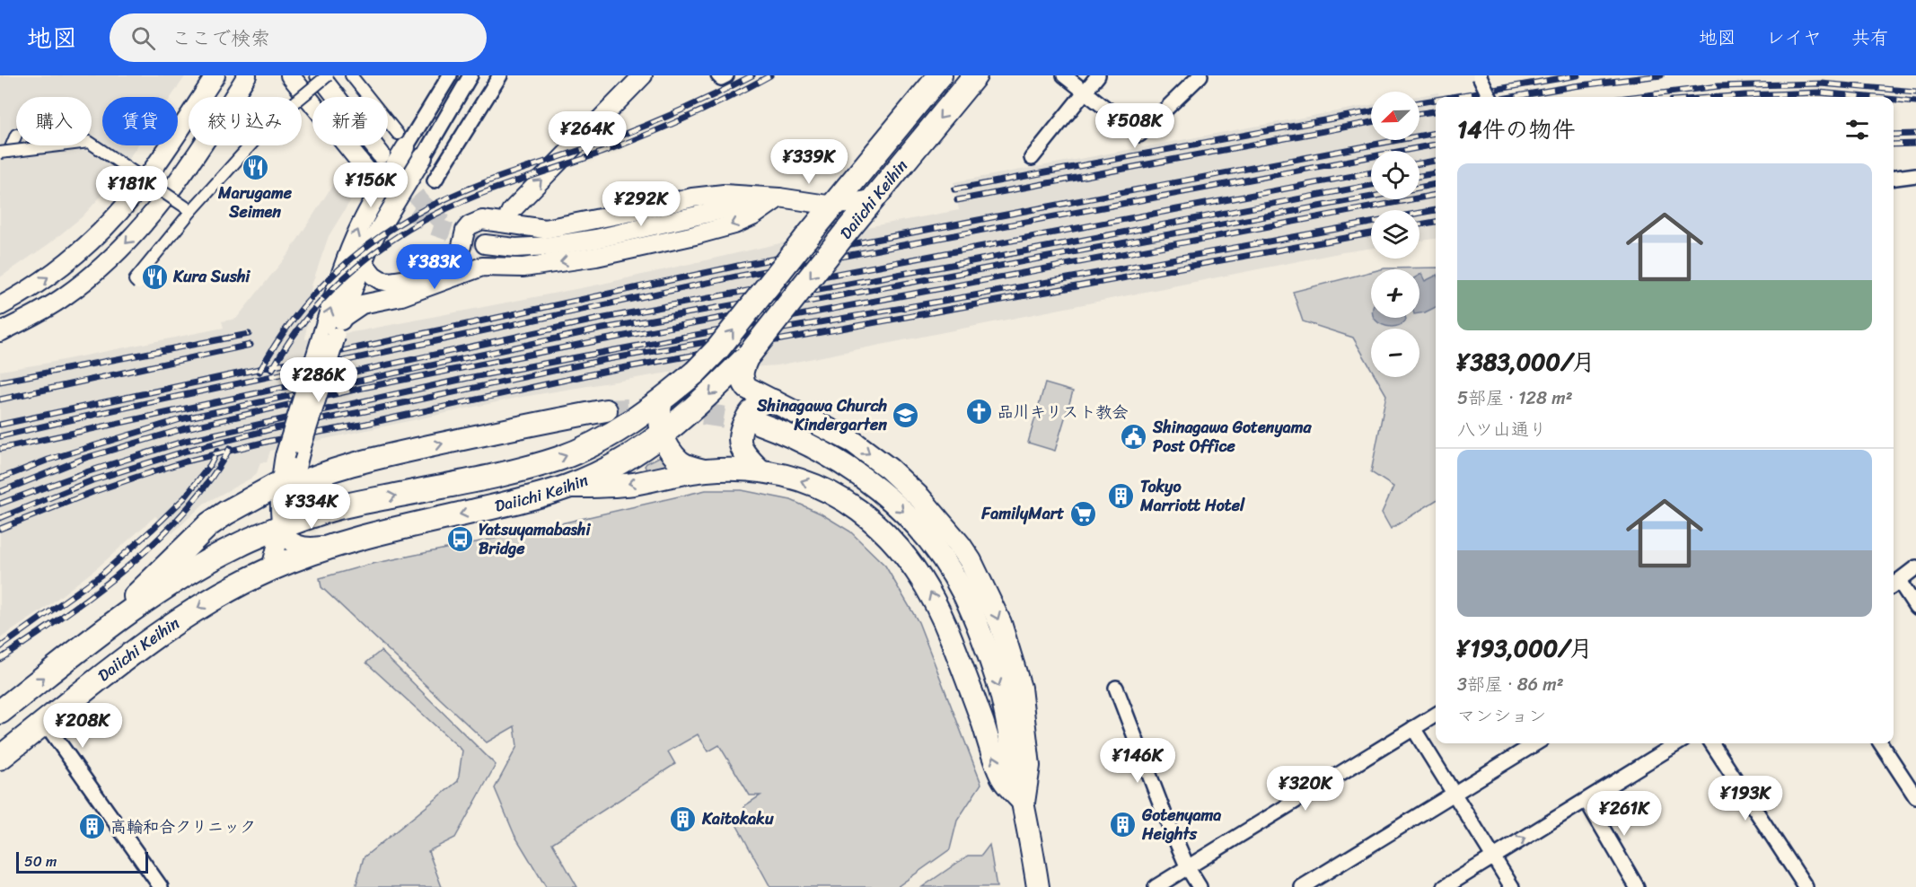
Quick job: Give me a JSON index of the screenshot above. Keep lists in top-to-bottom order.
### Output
{
  "streets": {
    "highway": ["Daiichi Keihin"]
  },
  "places": {
    "restaurant": ["Marugame Seimen", "Kura Sushi"],
    "church": ["品川キリスト教会"],
    "school or university": ["Shinagawa Church Kindergarten"],
    "public building": ["Shinagawa Gotenyama Post Office"],
    "building": [
      "Tokyo Marriott Hotel",
      "Kaitokaku",
      "Gotenyama Heights",
      "高輪和合クリニック"
    ],
    "supermarket": ["FamilyMart"],
    "bus stop": ["Yatsuyamabashi Bridge"]
  },
  "scale_bar": "50 m",
  "north": "bottom left",
  "page": {
    "header": "地図",
    "search": "ここで検索",
    "nav": ["地図", "レイヤ", "共有"],
    "map_buttons": ["+", "−"],
    "chip": [
      "購入",
      "賃貸",
      "絞り込み",
      "新着"
    ],
    "heading": "14件の物件",
    "price": [
      "¥508K",
      "¥264K",
      "¥339K",
      "¥156K",
      "¥181K",
      "¥292K",
      "¥383K",
      "¥286K",
      "¥334K",
      "¥208K",
      "¥146K",
      "¥320K",
      "¥193K",
      "¥261K"
    ],
    "list": [
      {
        "name": "¥383,000/月",
        "note": "5部屋 · 128 m² · 八ツ山通り"
      },
      {
        "name": "¥193,000/月",
        "note": "3部屋 · 86 m² · マンション"
      }
    ],
    "scale": "50 m"
  }
}
